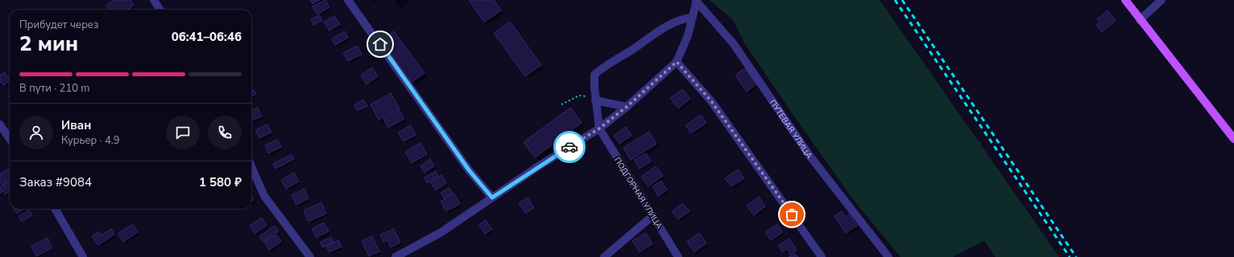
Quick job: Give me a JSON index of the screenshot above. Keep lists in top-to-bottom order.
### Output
{
  "streets": {
    "street": ["ПУТЕВАЯ УЛИЦА", "ПОДГОРНАЯ УЛИЦА"]
  },
  "page": {
    "heading": ["2 мин", "Прибудет через", "06:41–06:46"],
    "panel": [
      "Иван",
      "Курьер · 4.9",
      "Заказ #9084",
      "1 580 ₽"
    ],
    "bar": "В пути · 210 m"
  }
}
